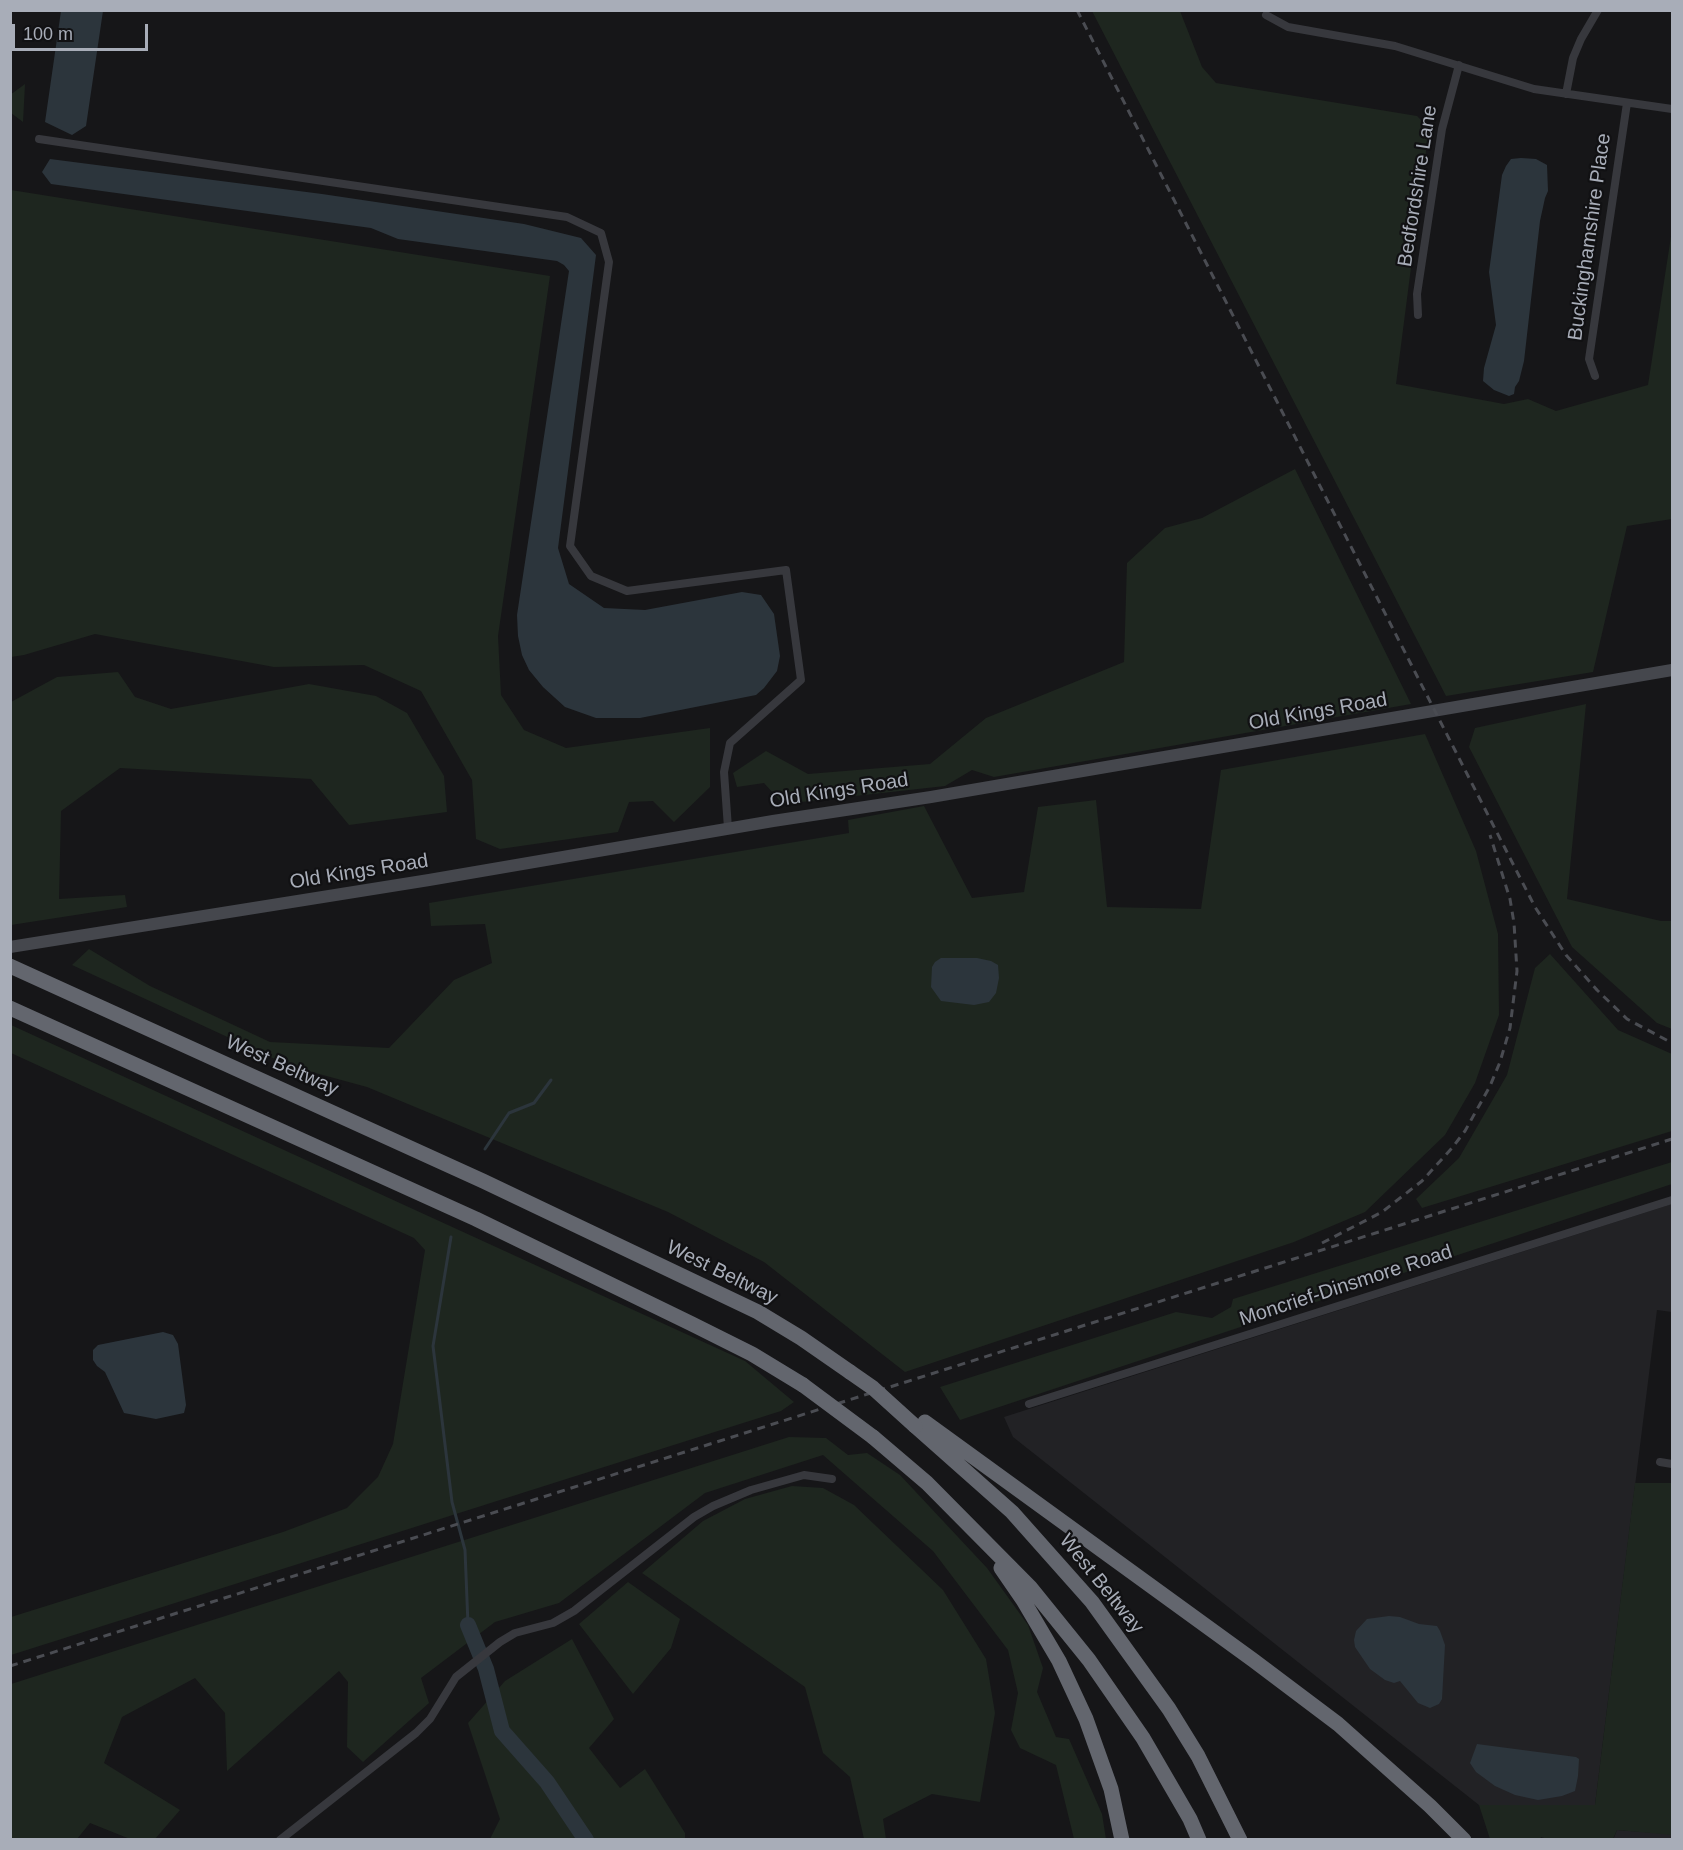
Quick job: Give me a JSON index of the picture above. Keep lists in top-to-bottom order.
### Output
{
  "streets": {
    "highway": ["West Beltway"],
    "street": [
      "Bedfordshire Lane",
      "Buckinghamshire Place",
      "Old Kings Road",
      "Moncrief-Dinsmore Road"
    ]
  },
  "scale_bar": "100 m"
}
